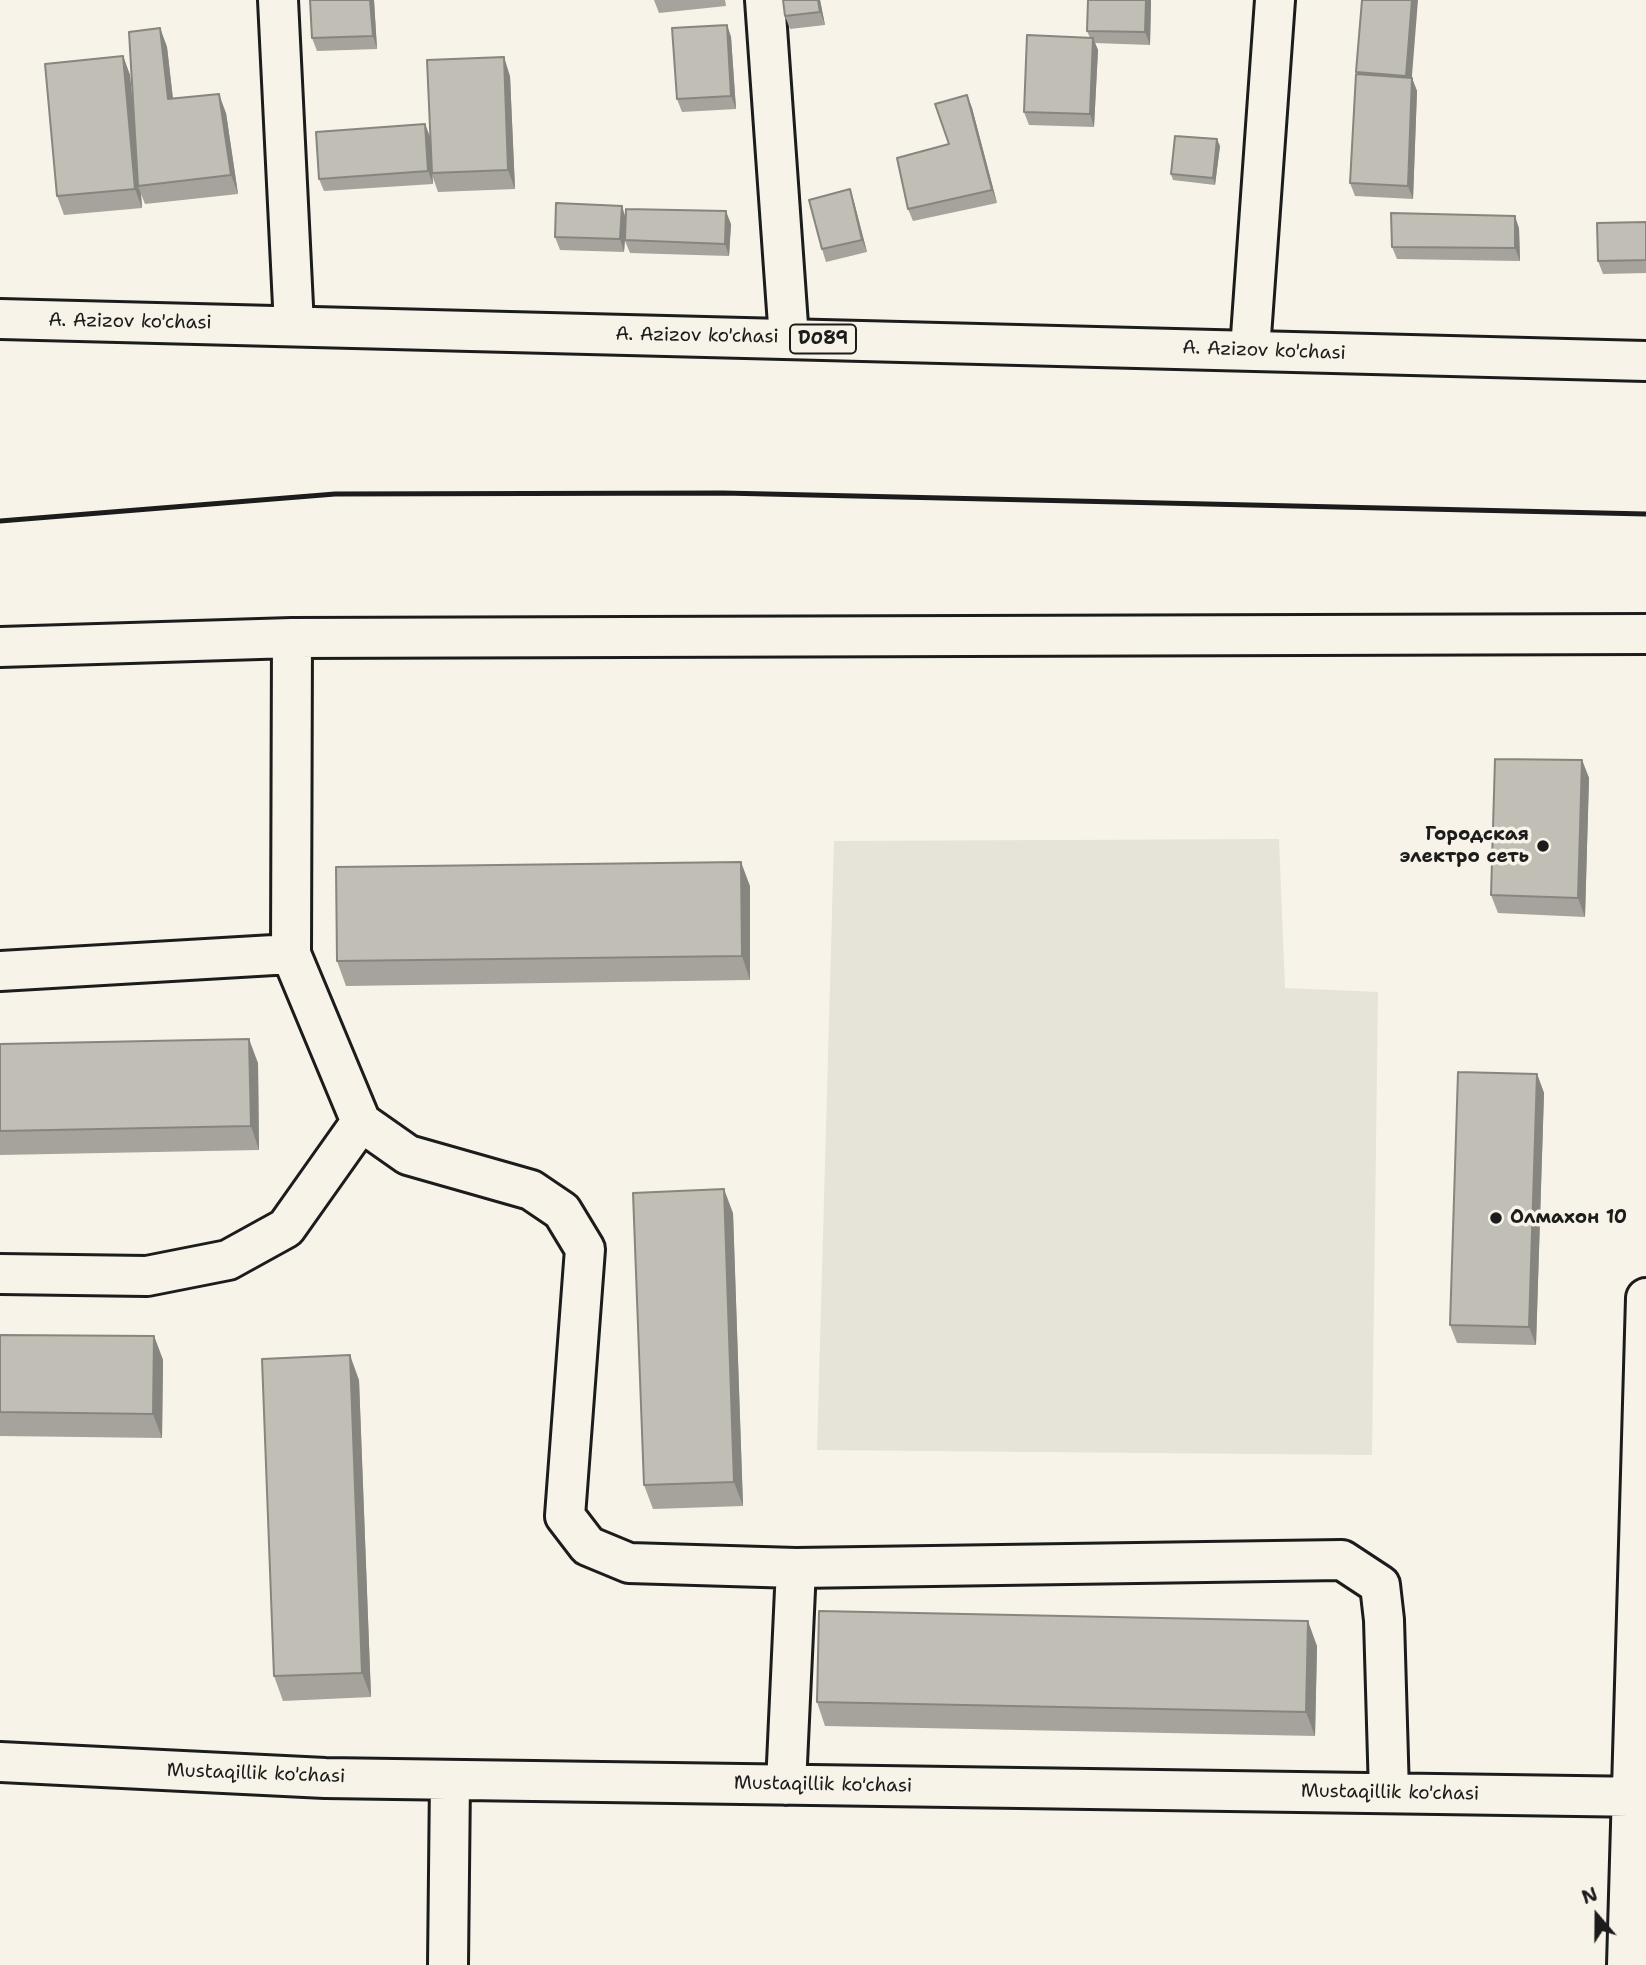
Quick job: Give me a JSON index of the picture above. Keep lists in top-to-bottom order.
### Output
{
  "streets": {
    "street": ["A. Azizov ko'chasi", "D089", "Mustaqillik ko'chasi"]
  },
  "places": ["Городская электро сеть", "Олмахон 10"],
  "north": "top"
}
